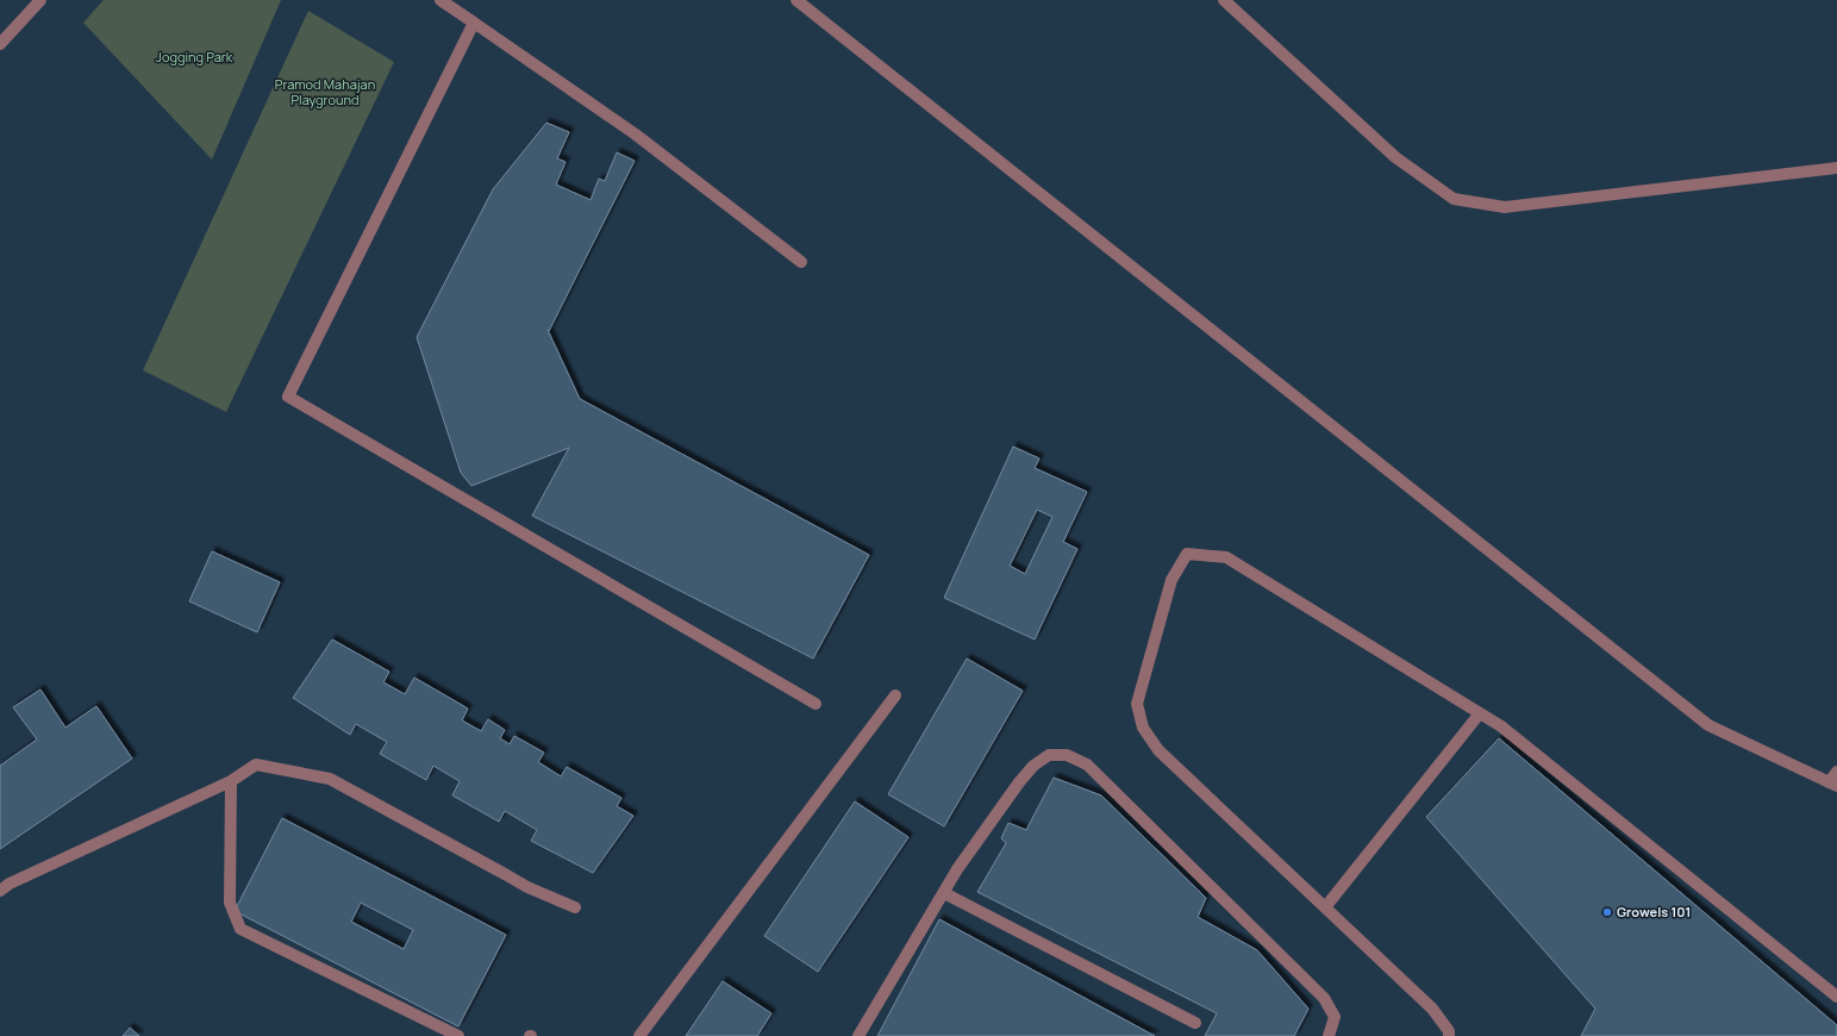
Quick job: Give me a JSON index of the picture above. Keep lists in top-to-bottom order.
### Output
{
  "parks": ["Jogging Park", "Pramod Mahajan Playground"],
  "places": ["Growels 101"]
}
